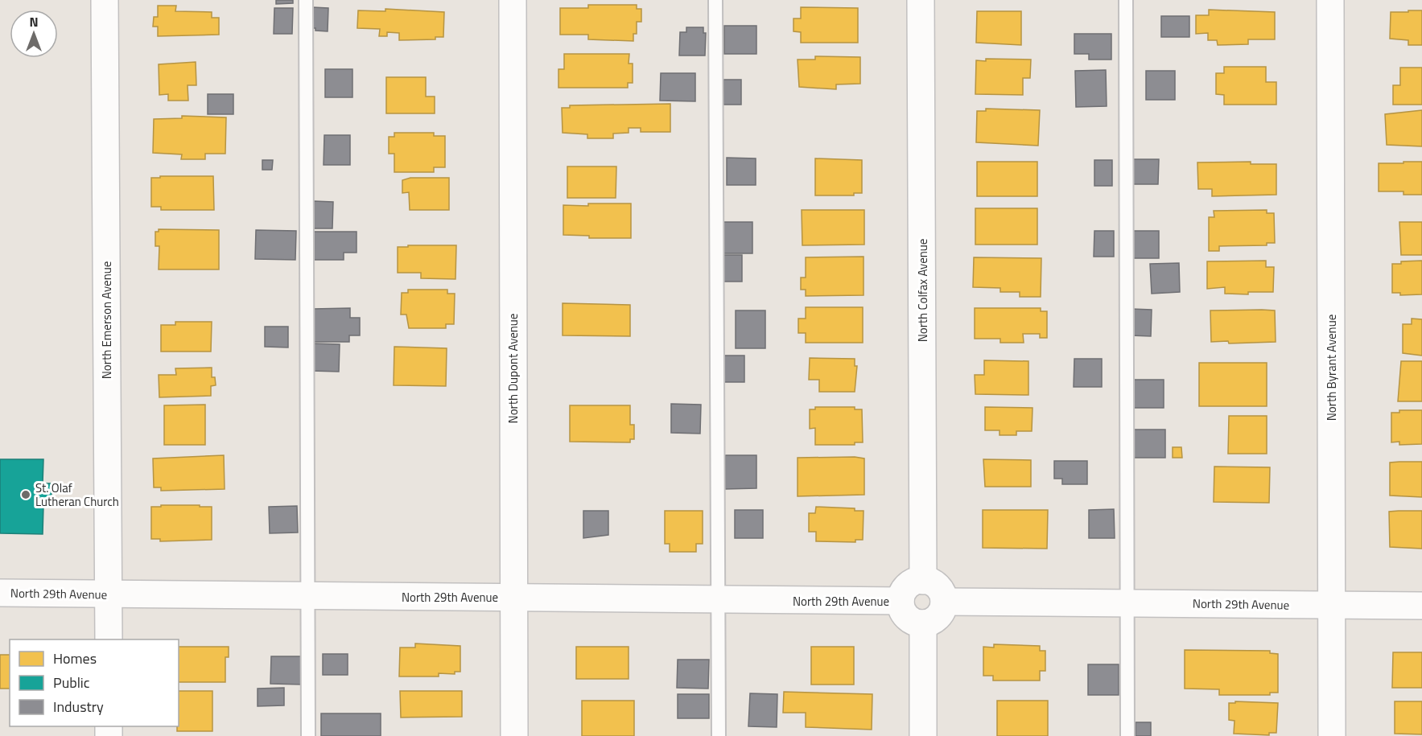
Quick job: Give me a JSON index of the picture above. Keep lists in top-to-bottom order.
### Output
{
  "streets": {
    "street": [
      "North Colfax Avenue",
      "North Emerson Avenue",
      "North Byrant Avenue",
      "North Dupont Avenue",
      "North 29th Avenue"
    ]
  },
  "crossings": [
    ["North Colfax Avenue", "North 29th Avenue"],
    ["North Emerson Avenue", "North 29th Avenue"],
    ["North Byrant Avenue", "North 29th Avenue"],
    ["North Dupont Avenue", "North 29th Avenue"]
  ],
  "places": ["St. Olaf Lutheran Church"],
  "legend": ["Homes", "Public", "Industry"],
  "north": "top"
}
